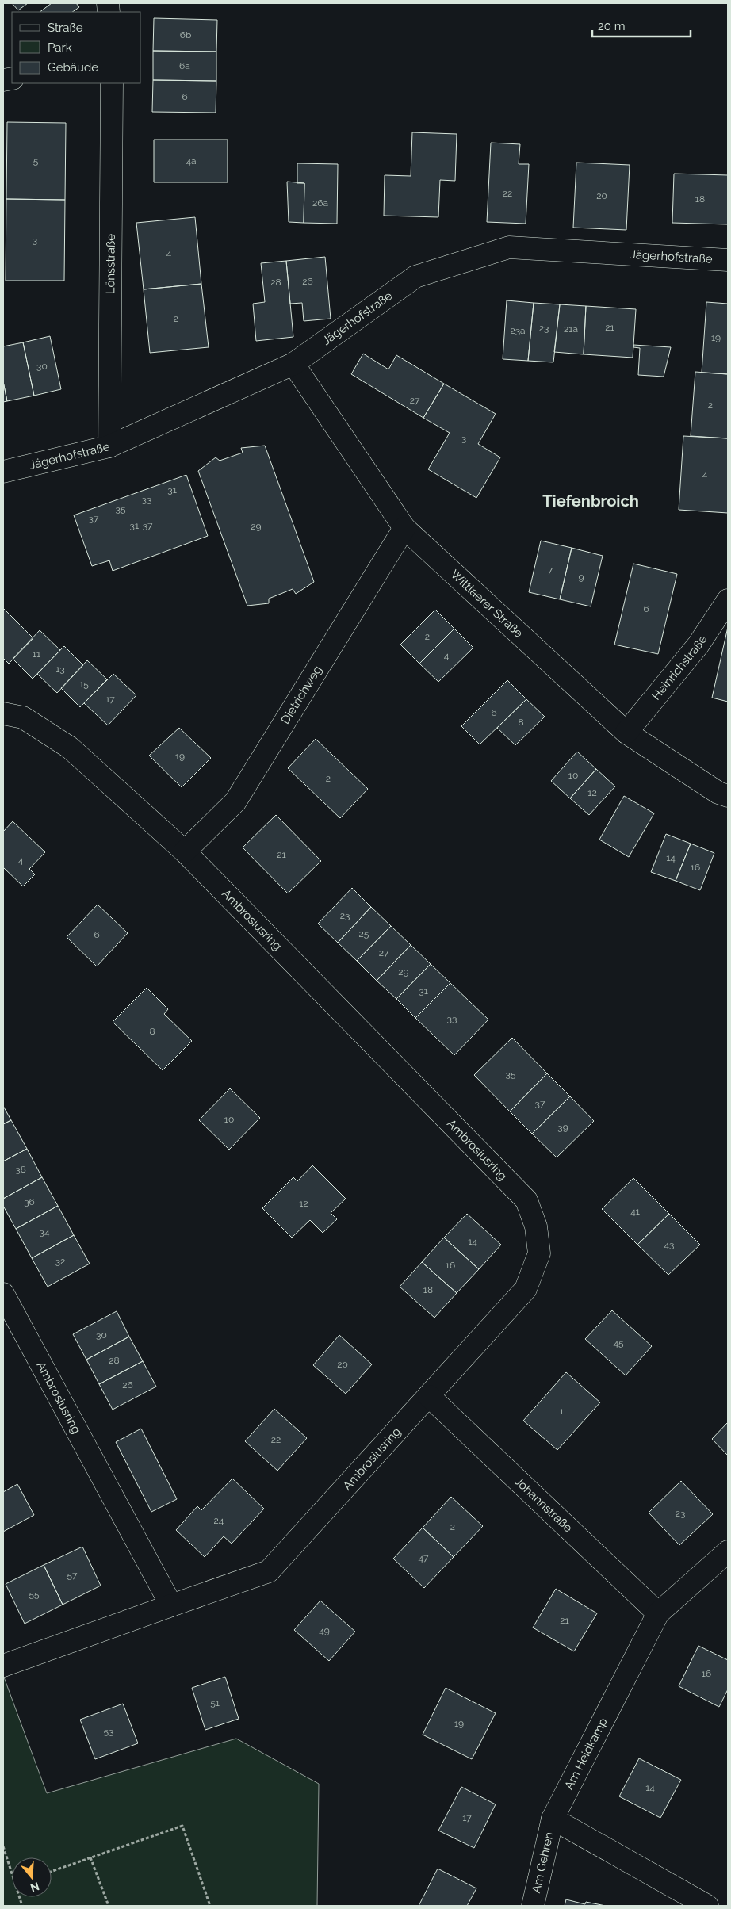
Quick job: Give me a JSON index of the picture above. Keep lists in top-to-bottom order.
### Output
{
  "streets": {
    "street": [
      "Jägerhofstraße",
      "Lönsstraße",
      "Wittlaerer Straße",
      "Heinrichstraße",
      "Dietrichweg",
      "Ambrosiusring",
      "Johannstraße",
      "Am Heidkamp",
      "Am Gehren"
    ]
  },
  "crossings": [
    ["Jägerhofstraße", "Lönsstraße"],
    ["Jägerhofstraße", "Wittlaerer Straße"],
    ["Wittlaerer Straße", "Heinrichstraße"],
    ["Wittlaerer Straße", "Dietrichweg"],
    ["Dietrichweg", "Ambrosiusring"],
    ["Ambrosiusring", "Johannstraße"],
    ["Johannstraße", "Am Heidkamp"],
    ["Am Heidkamp", "Am Gehren"]
  ],
  "districts": ["Tiefenbroich"],
  "house_numbers": [
    "6b",
    "6a",
    "6",
    "5",
    "4a",
    "22",
    "20",
    "18",
    "26a",
    "3",
    "4",
    "26",
    "28",
    "2",
    "21",
    "23",
    "21a",
    "23a",
    "19",
    "30",
    "27",
    "2",
    "3",
    "4",
    "31",
    "33",
    "35",
    "37",
    "31-37",
    "29",
    "7",
    "9",
    "6",
    "2",
    "11",
    "4",
    "13",
    "15",
    "17",
    "6",
    "8",
    "19",
    "10",
    "2",
    "12",
    "21",
    "14",
    "4",
    "16",
    "23",
    "25",
    "6",
    "27",
    "29",
    "31",
    "33",
    "8",
    "35",
    "37",
    "10",
    "39",
    "38",
    "36",
    "12",
    "41",
    "34",
    "14",
    "43",
    "32",
    "16",
    "18",
    "30",
    "45",
    "28",
    "20",
    "26",
    "1",
    "22",
    "23",
    "24",
    "2",
    "47",
    "57",
    "55",
    "21",
    "49",
    "16",
    "51",
    "19",
    "53",
    "14",
    "17"
  ],
  "legend": ["Straße", "Park", "Gebäude"],
  "scale_bar": "20 m",
  "north": "bottom"
}
